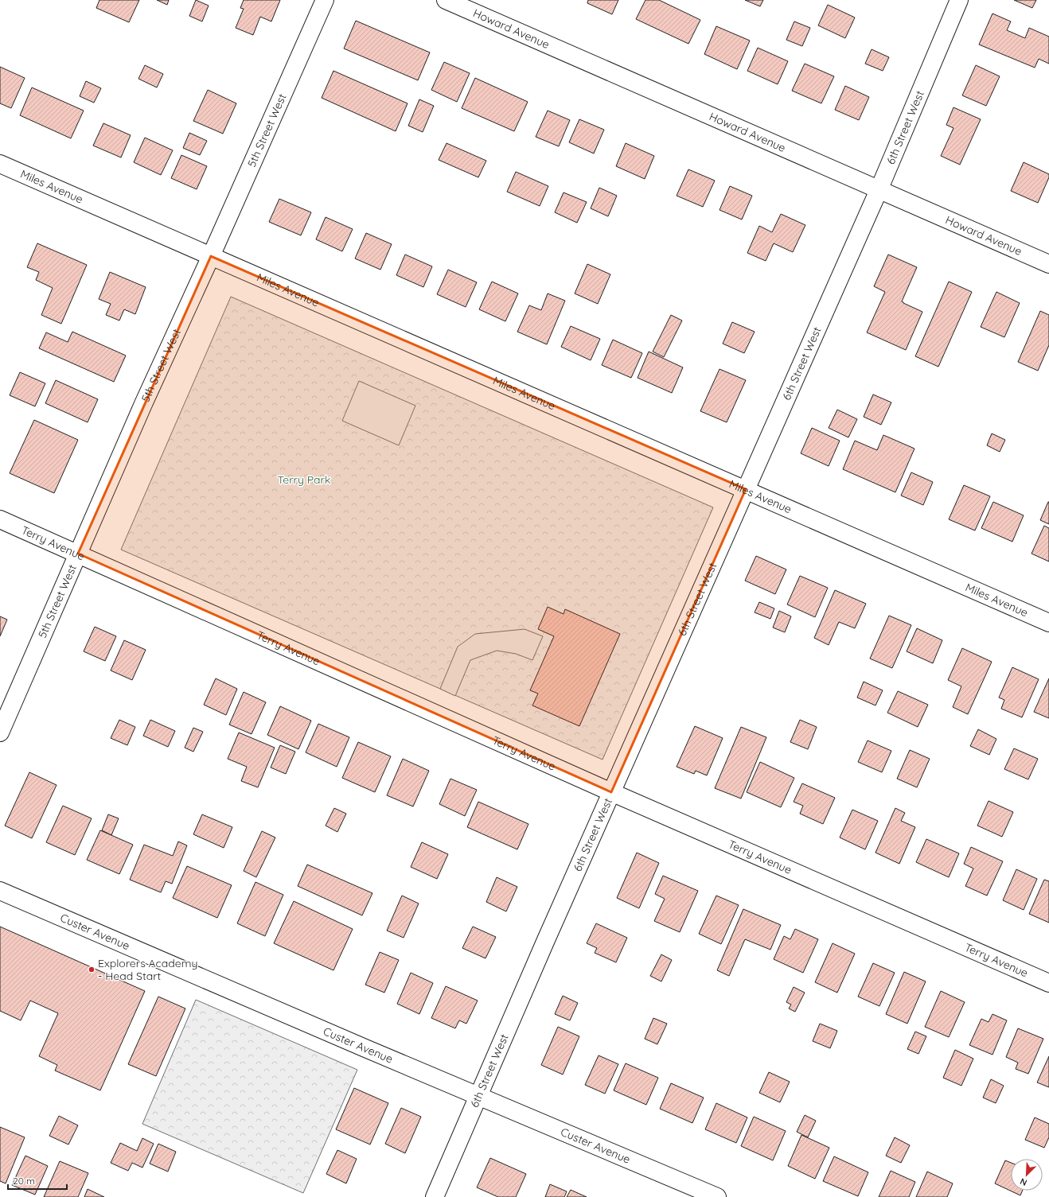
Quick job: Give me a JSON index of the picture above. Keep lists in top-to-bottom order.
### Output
{
  "streets": {
    "street": [
      "Howard Avenue",
      "6th Street West",
      "5th Street West",
      "Miles Avenue",
      "Terry Avenue",
      "Custer Avenue"
    ]
  },
  "crossings": [
    ["Howard Avenue", "6th Street West"],
    ["6th Street West", "Miles Avenue"],
    ["6th Street West", "Terry Avenue"],
    ["6th Street West", "Custer Avenue"],
    ["5th Street West", "Miles Avenue"],
    ["5th Street West", "Terry Avenue"]
  ],
  "parks": ["Terry Park"],
  "places": ["Explorers Academy - Head Start"],
  "scale_bar": "20 m",
  "north": "bottom left"
}
